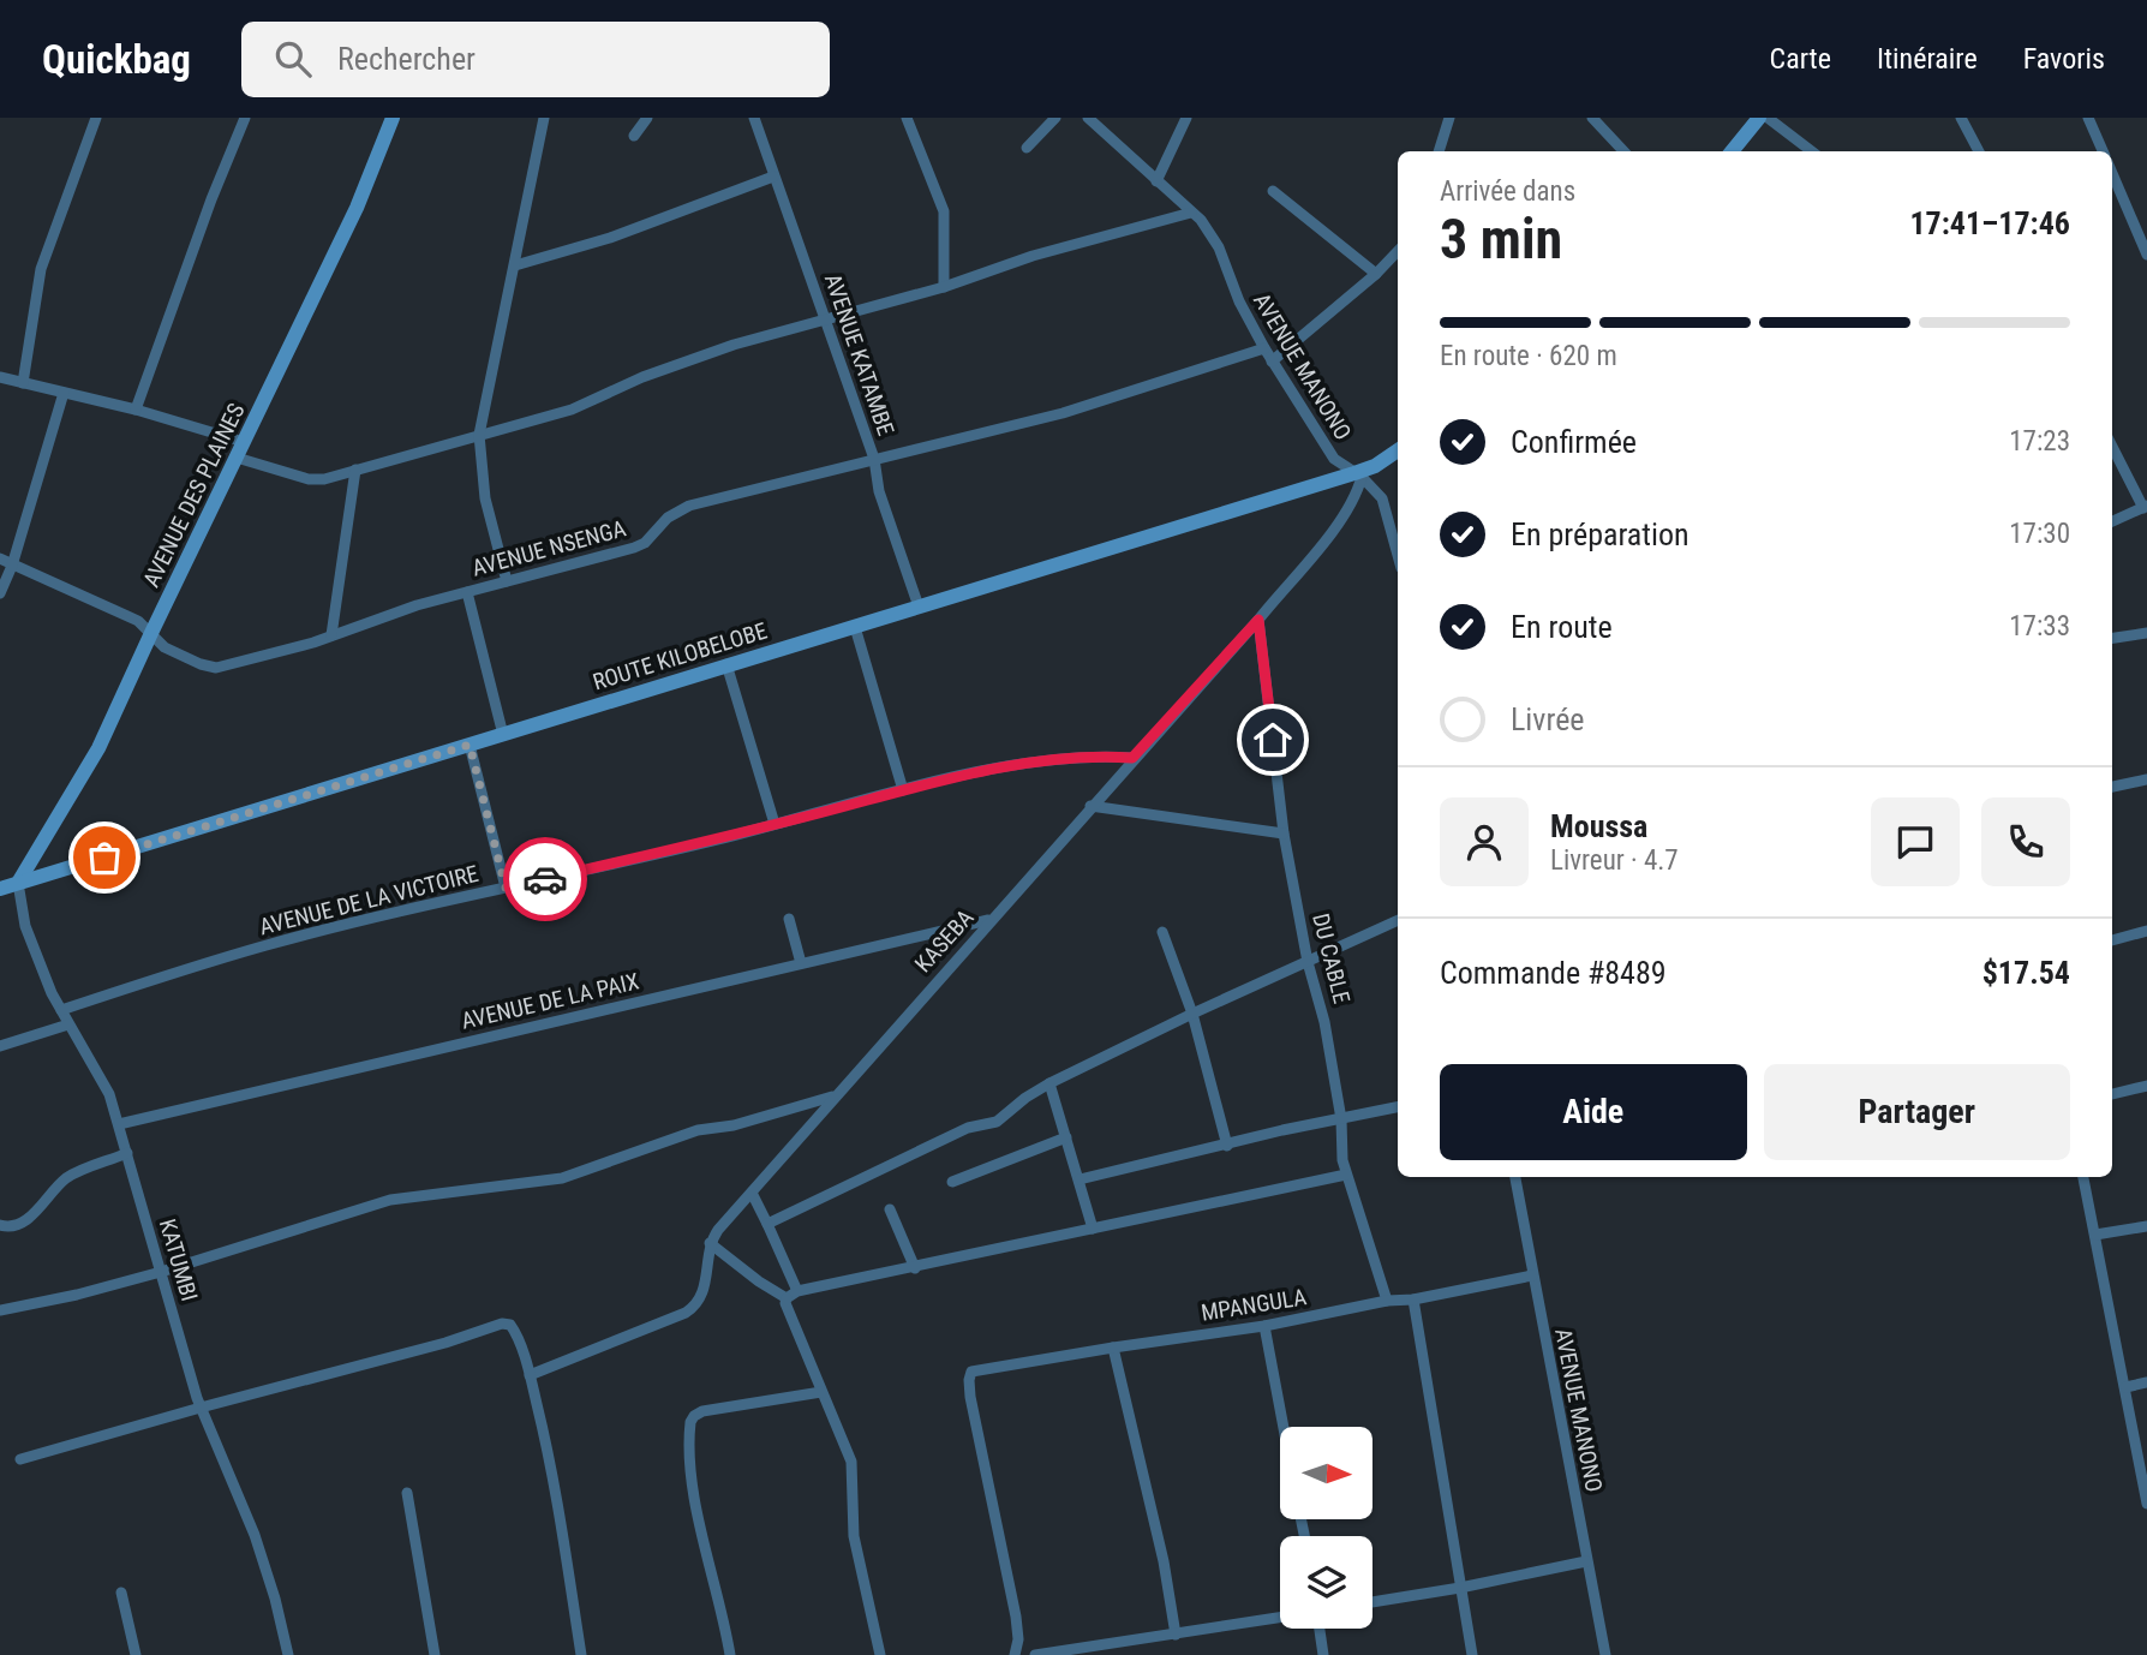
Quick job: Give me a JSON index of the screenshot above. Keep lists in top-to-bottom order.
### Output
{
  "streets": {
    "street": [
      "AVENUE KATAMBE",
      "AVENUE MANONO",
      "AVENUE DES PLAINES",
      "AVENUE NSENGA",
      "ROUTE KILOBELOBE",
      "AVENUE DE LA VICTOIRE",
      "KASEBA",
      "DU CABLE",
      "AVENUE DE LA PAIX",
      "KATUMBI",
      "MPANGULA"
    ]
  },
  "crossings": [
    ["AVENUE KATAMBE", "AVENUE NSENGA"],
    ["AVENUE KATAMBE", "ROUTE KILOBELOBE"],
    ["AVENUE MANONO", "AVENUE NSENGA"],
    ["AVENUE MANONO", "ROUTE KILOBELOBE"],
    ["AVENUE MANONO", "KASEBA"],
    ["AVENUE MANONO", "MPANGULA"],
    ["AVENUE DES PLAINES", "AVENUE NSENGA"],
    ["AVENUE DES PLAINES", "ROUTE KILOBELOBE"],
    ["AVENUE DES PLAINES", "KATUMBI"],
    ["ROUTE KILOBELOBE", "KASEBA"],
    ["ROUTE KILOBELOBE", "KATUMBI"],
    ["AVENUE DE LA VICTOIRE", "KASEBA"],
    ["AVENUE DE LA VICTOIRE", "KATUMBI"],
    ["KASEBA", "DU CABLE"],
    ["KASEBA", "AVENUE DE LA PAIX"],
    ["DU CABLE", "MPANGULA"],
    ["AVENUE DE LA PAIX", "KATUMBI"]
  ],
  "north": "right",
  "page": {
    "header": "Quickbag",
    "search": "Rechercher",
    "nav": ["Carte", "Itinéraire", "Favoris"],
    "heading": ["3 min", "Arrivée dans", "17:41–17:46"],
    "panel": [
      "Moussa",
      "Livreur · 4.7",
      "Commande #8489",
      "$17.54"
    ],
    "bar": "En route · 620 m",
    "list": [
      ["Confirmée", "17:23"],
      ["En préparation", "17:30"],
      ["En route", "17:33"],
      "Livrée"
    ],
    "buttons": ["Aide", "Partager"]
  }
}
